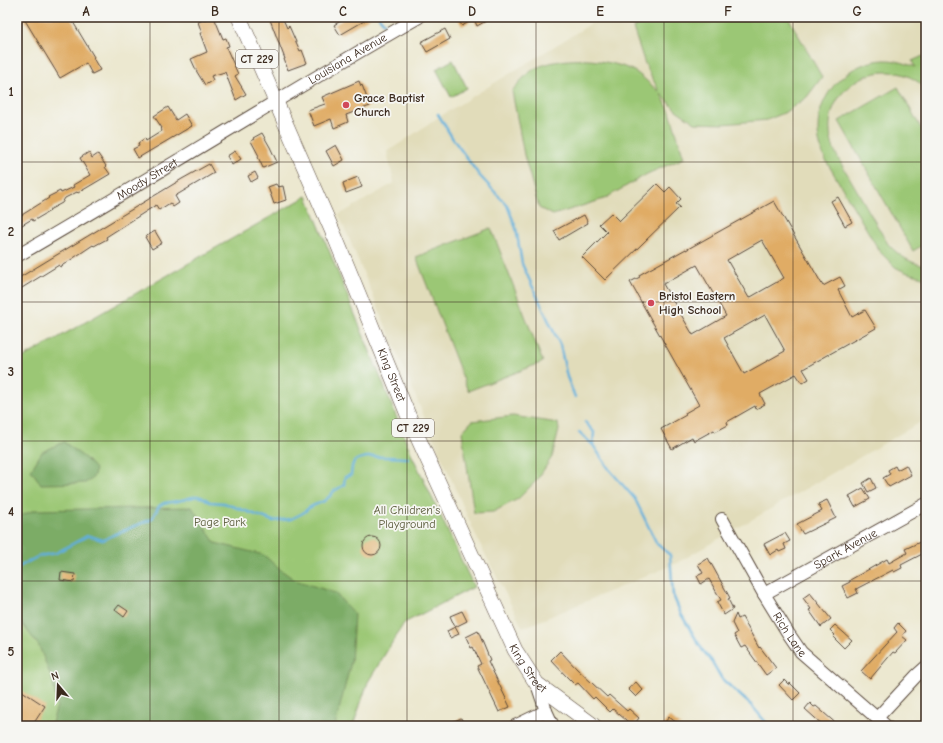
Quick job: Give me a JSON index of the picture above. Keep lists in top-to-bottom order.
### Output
{
  "streets": {
    "main road": ["CT 229", "King Street"],
    "street": [
      "Louisiana Avenue",
      "Moody Street",
      "Spark Avenue",
      "Rich Lane"
    ]
  },
  "crossings": [
    ["Louisiana Avenue", "Moody Street"],
    ["Louisiana Avenue", "King Street"],
    ["Moody Street", "King Street"],
    ["Spark Avenue", "Rich Lane"]
  ],
  "parks": ["All Children's Playground", "Page Park"],
  "places": ["Grace Baptist Church", "Bristol Eastern High School"],
  "north": "top",
  "grid": {
    "columns": [
      "A",
      "B",
      "C",
      "D",
      "E",
      "F",
      "G"
    ],
    "rows": [
      "1",
      "2",
      "3",
      "4",
      "5"
    ]
  }
}
